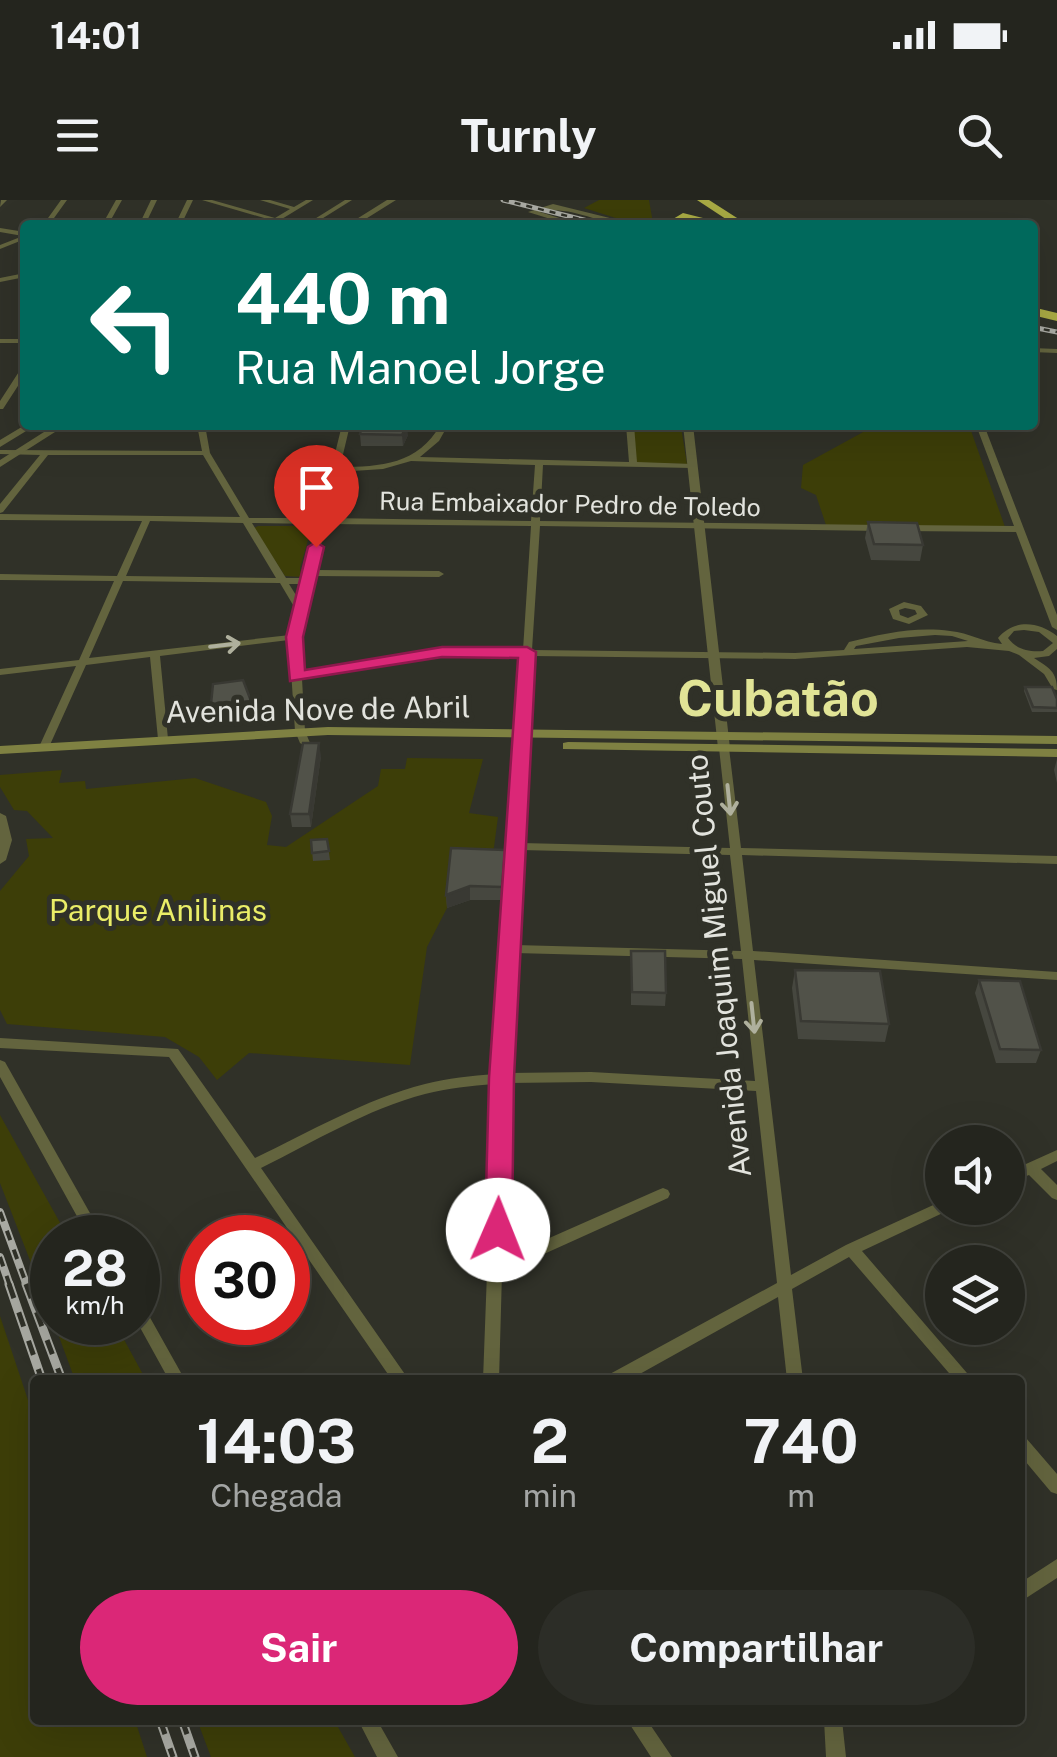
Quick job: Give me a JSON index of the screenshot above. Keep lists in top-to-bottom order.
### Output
{
  "streets": {
    "main road": ["Avenida Nove de Abril"],
    "street": ["Rua Embaixador Pedro de Toledo", "Avenida Joaquim Miguel Couto"]
  },
  "crossings": [
    ["Rua Embaixador Pedro de Toledo", "Avenida Joaquim Miguel Couto"],
    ["Avenida Nove de Abril", "Avenida Joaquim Miguel Couto"]
  ],
  "districts": ["Cubatão"],
  "parks": ["Parque Anilinas"],
  "page": {
    "status": "14:01",
    "header": "Turnly",
    "turn": ["440 m", "Rua Manoel Jorge"],
    "speed": "28 km/h",
    "limit": "30",
    "eta": [
      "14:03",
      "Chegada",
      "2",
      "min",
      "740",
      "m"
    ],
    "buttons": ["Sair", "Compartilhar"]
  }
}
